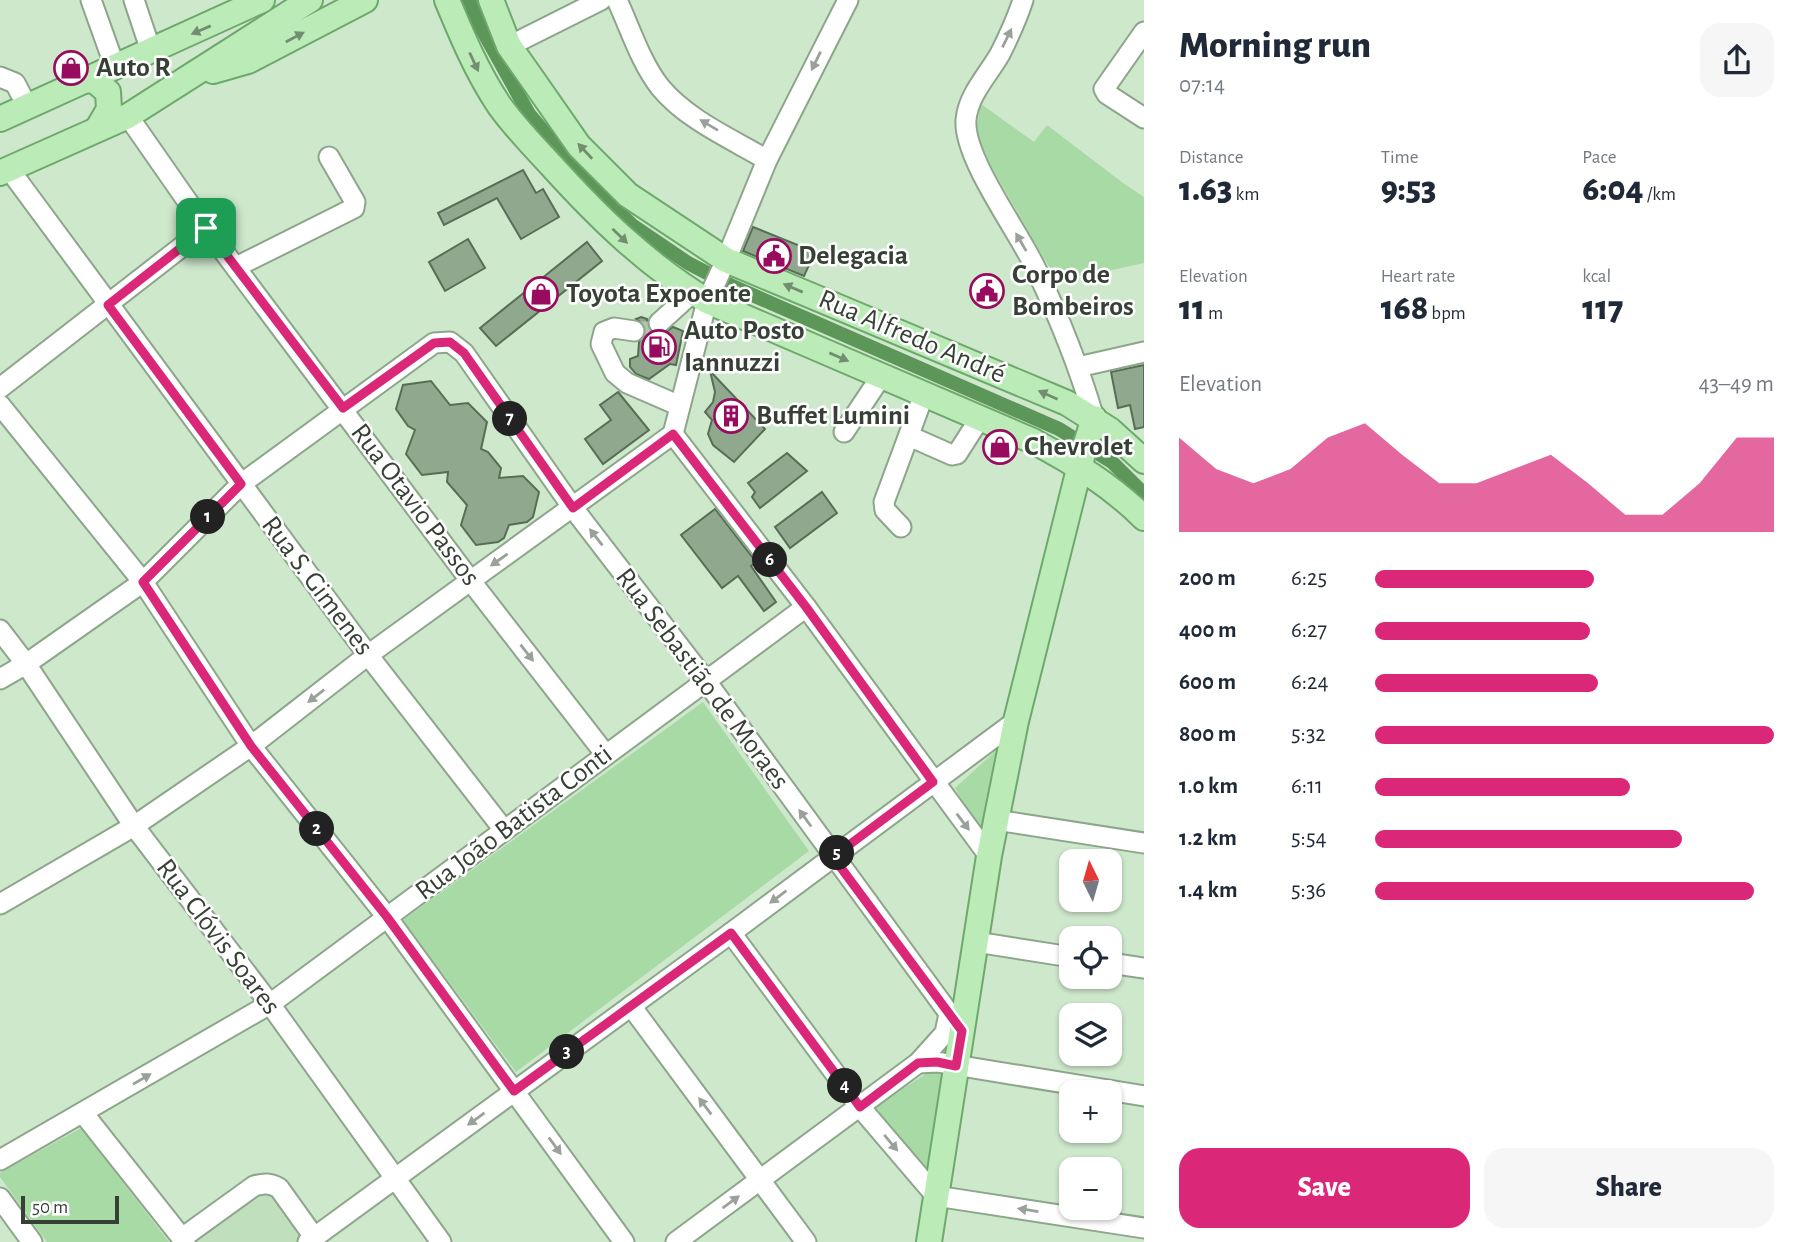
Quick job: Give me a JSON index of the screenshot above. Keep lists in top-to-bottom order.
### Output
{
  "streets": {
    "main road": ["Rua Alfredo André"],
    "street": [
      "Rua Otavio Passos",
      "Rua S. Gimenes",
      "Rua Sebastião de Moraes",
      "Rua João Batista Conti",
      "Rua Clóvis Soares"
    ]
  },
  "crossings": [
    ["Rua Otavio Passos", "Rua Sebastião de Moraes"],
    ["Rua Otavio Passos", "Rua João Batista Conti"],
    ["Rua S. Gimenes", "Rua João Batista Conti"],
    ["Rua Sebastião de Moraes", "Rua João Batista Conti"],
    ["Rua João Batista Conti", "Rua Clóvis Soares"]
  ],
  "places": {
    "shop": ["Auto R", "Toyota Expoente", "Chevrolet"],
    "public building": ["Delegacia", "Corpo de Bombeiros"],
    "fuel station": ["Auto Posto Iannuzzi"],
    "building": ["Buffet Lumini"]
  },
  "scale_bar": "50 m",
  "north": "top",
  "page": {
    "heading": ["Morning run", "07:14"],
    "stats": [
      ["Distance", "1.63 km"],
      ["Time", "9:53"],
      ["Pace", "6:04 /km"],
      ["Elevation", "11 m"],
      ["Heart rate", "168 bpm"],
      ["kcal", "117"]
    ],
    "chart": ["Elevation", "43–49 m"],
    "pins": [
      "7",
      "1",
      "6",
      "2",
      "5",
      "3",
      "4"
    ],
    "list": [
      {
        "name": "200 m",
        "note": "6:25"
      },
      {
        "name": "400 m",
        "note": "6:27"
      },
      {
        "name": "600 m",
        "note": "6:24"
      },
      {
        "name": "800 m",
        "note": "5:32"
      },
      {
        "name": "1.0 km",
        "note": "6:11"
      },
      {
        "name": "1.2 km",
        "note": "5:54"
      },
      {
        "name": "1.4 km",
        "note": "5:36"
      }
    ],
    "map_buttons": ["+", "−"],
    "buttons": ["Save", "Share"],
    "scale": "50 m"
  }
}
